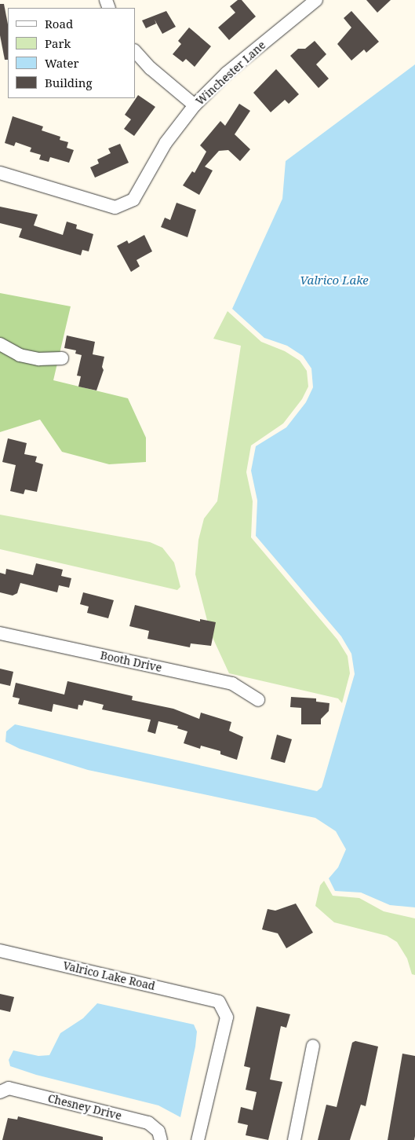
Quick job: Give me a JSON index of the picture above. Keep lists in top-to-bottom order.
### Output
{
  "streets": {
    "street": [
      "Winchester Lane",
      "Booth Drive",
      "Valrico Lake Road",
      "Chesney Drive"
    ]
  },
  "water": ["Valrico Lake"],
  "legend": [
    "Road",
    "Park",
    "Water",
    "Building"
  ]
}
